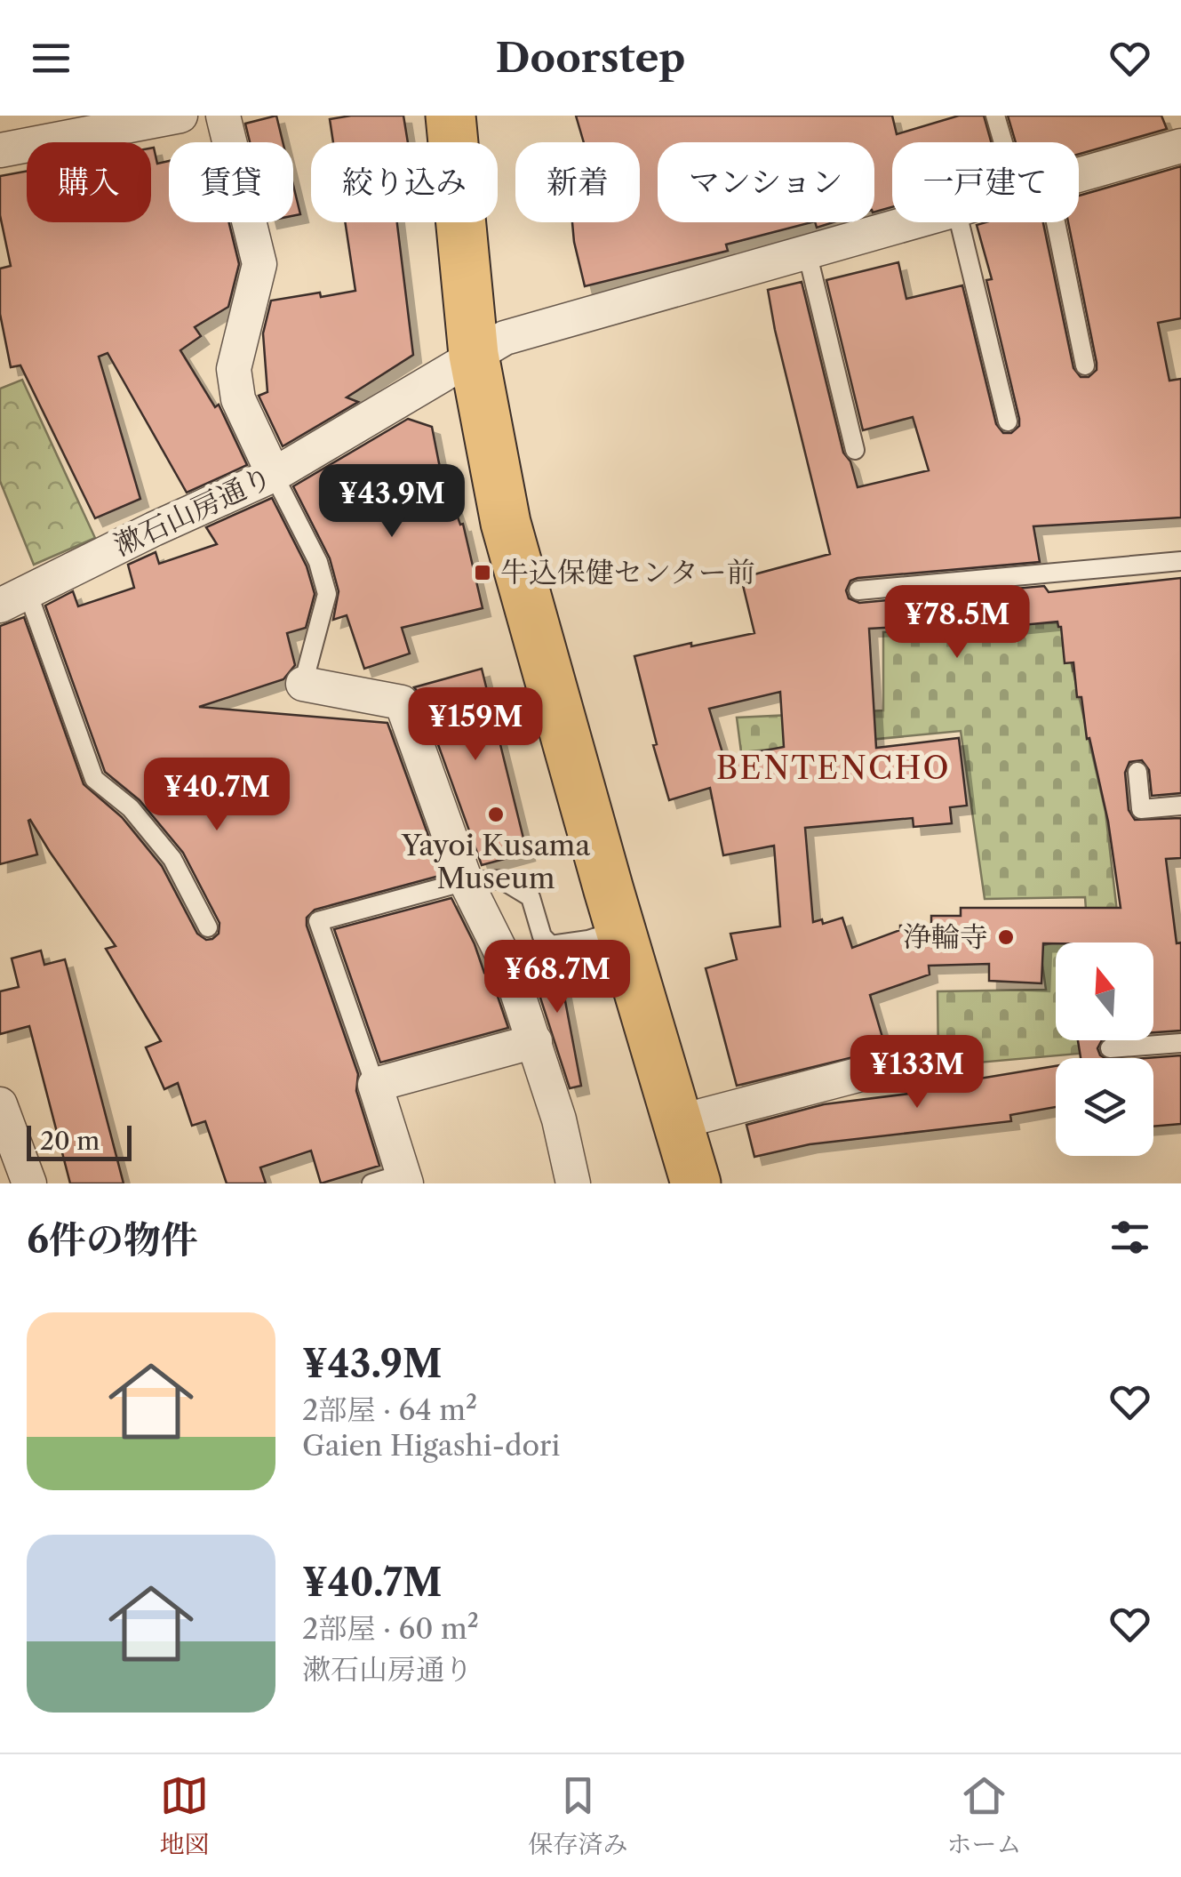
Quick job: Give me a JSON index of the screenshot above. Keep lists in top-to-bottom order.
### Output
{
  "streets": {
    "street": ["漱石山房通り"]
  },
  "districts": ["BENTENCHO"],
  "places": {
    "transit": ["牛込保健センター前"],
    "other": ["Yayoi Kusama Museum", "浄輪寺"]
  },
  "scale_bar": "20 m",
  "north": "top",
  "page": {
    "header": "Doorstep",
    "chip": [
      "購入",
      "賃貸",
      "絞り込み",
      "新着",
      "マンション",
      "一戸建て"
    ],
    "price": [
      "¥43.9M",
      "¥78.5M",
      "¥159M",
      "¥40.7M",
      "¥68.7M",
      "¥133M"
    ],
    "scale": "20 m",
    "heading": "6件の物件",
    "list": [
      {
        "name": "¥43.9M",
        "note": "2部屋 · 64 m² · Gaien Higashi-dori"
      },
      {
        "name": "¥40.7M",
        "note": "2部屋 · 60 m² · 漱石山房通り"
      }
    ],
    "tabs": ["地図", "保存済み", "ホーム"]
  }
}
